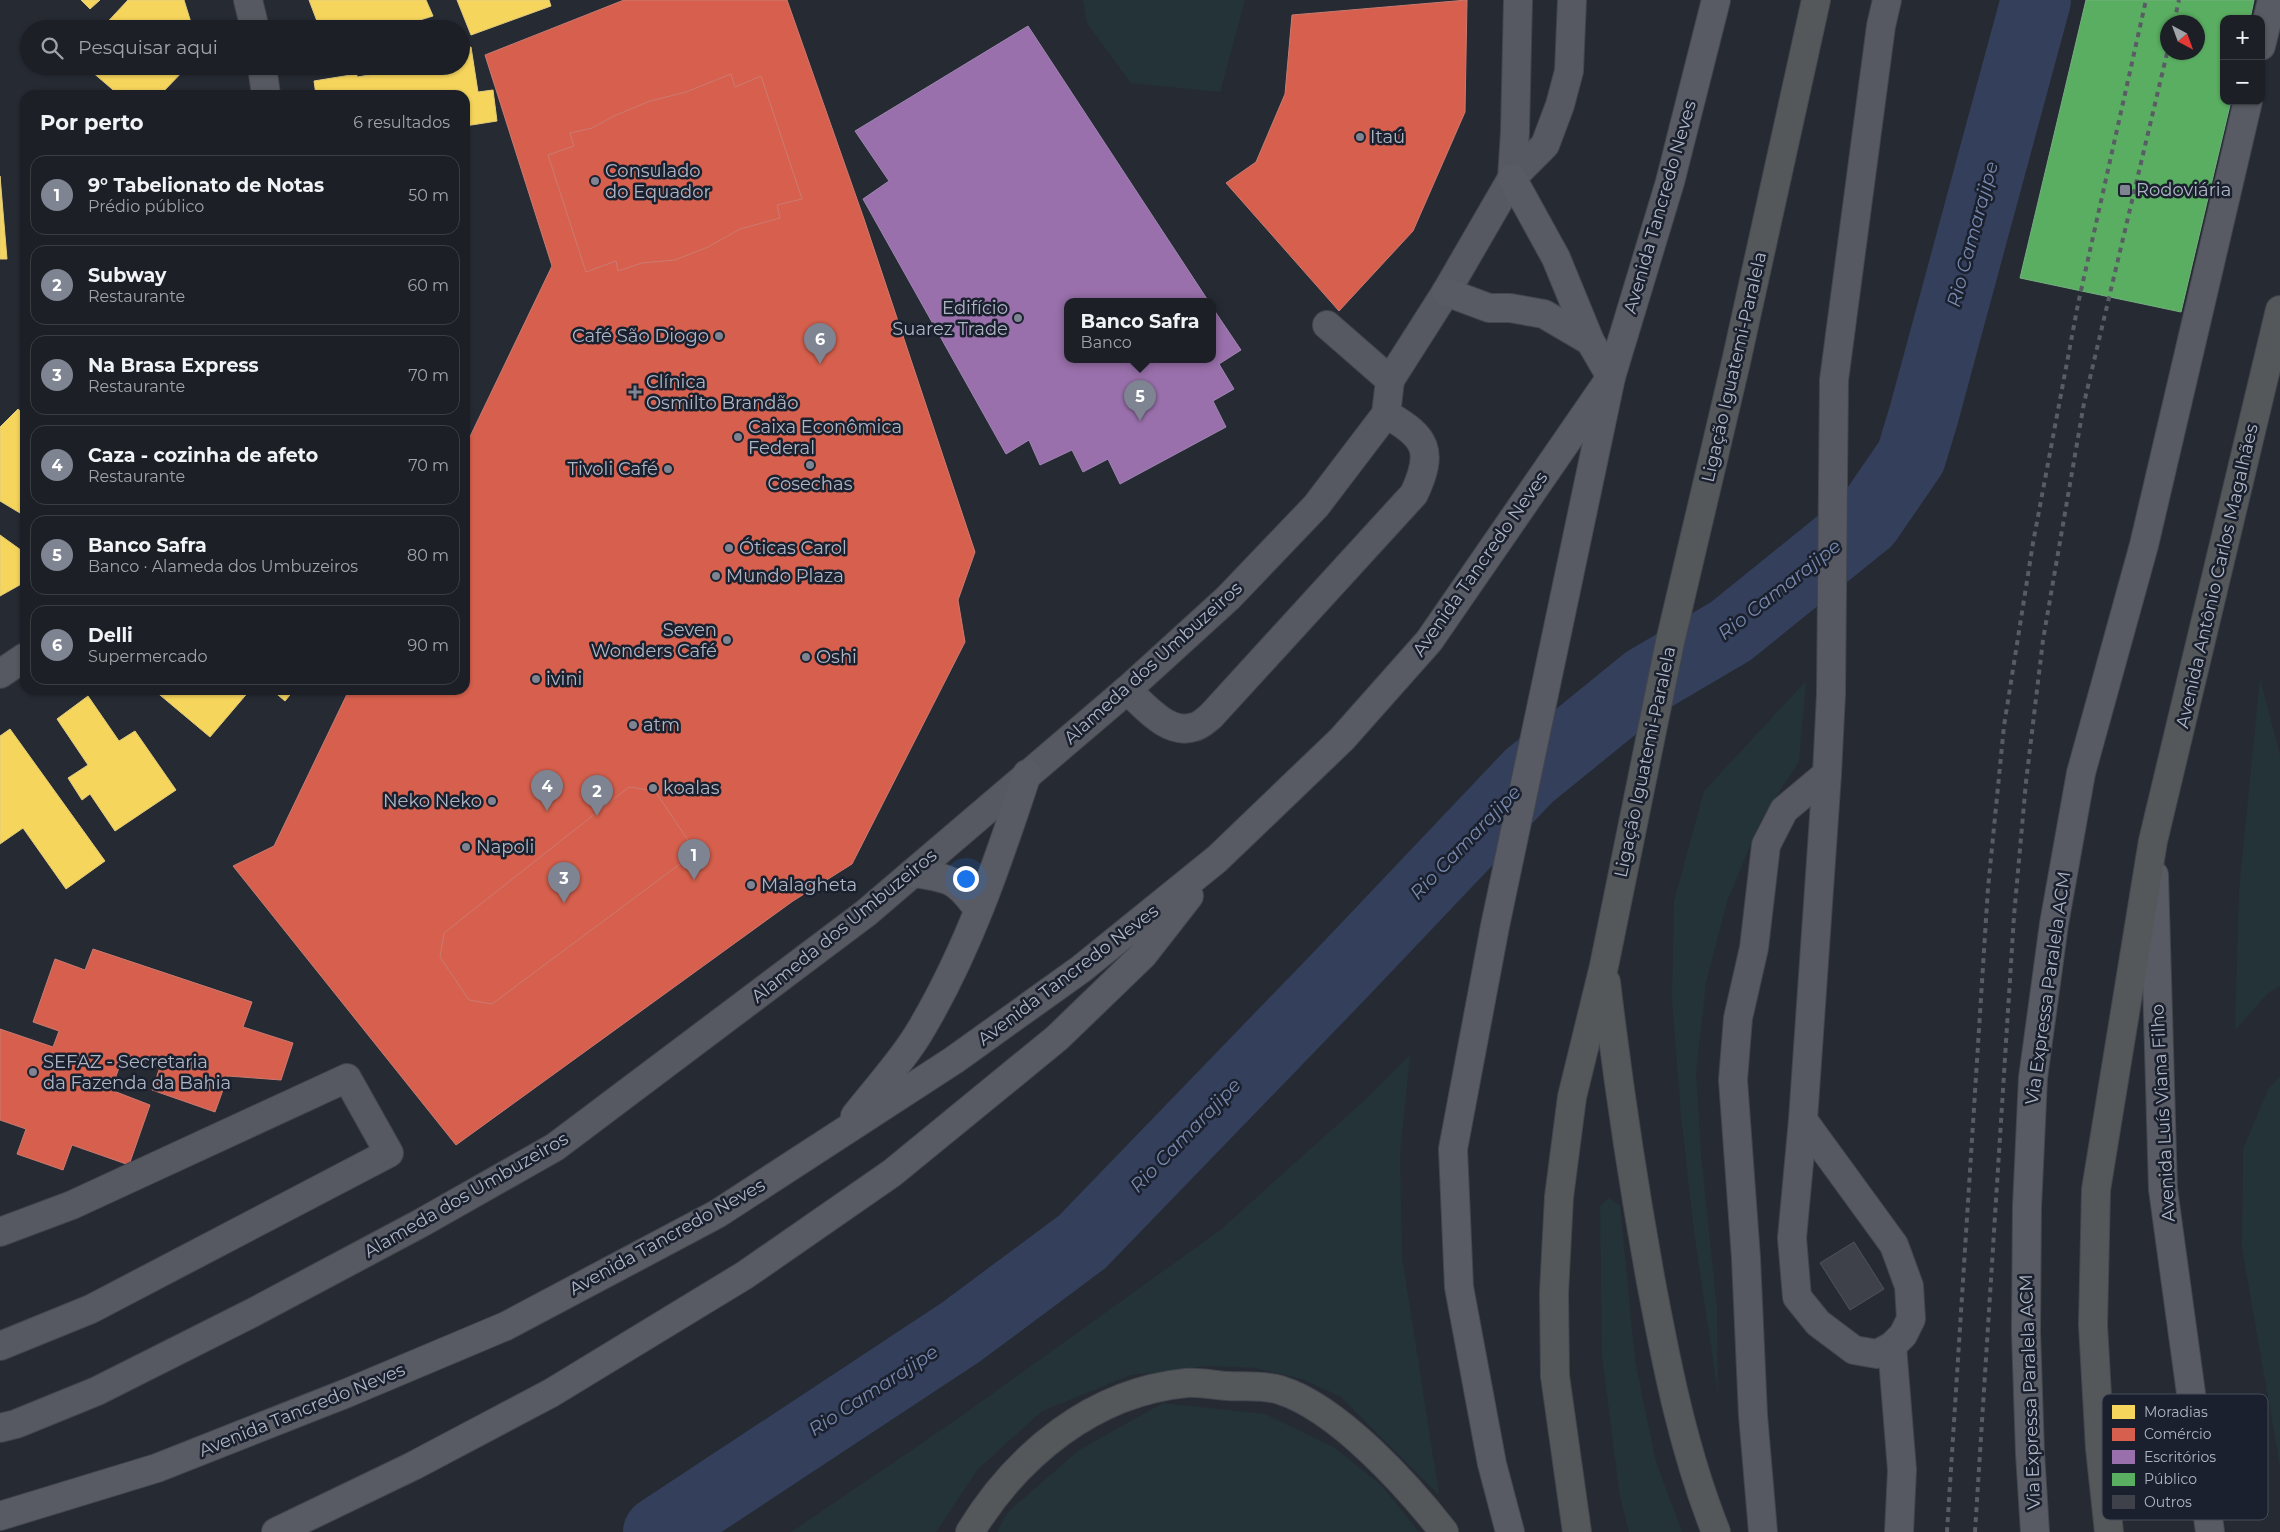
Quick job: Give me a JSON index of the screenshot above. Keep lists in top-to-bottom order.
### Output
{
  "streets": {
    "highway": ["Ligação Iguatemi-Paralela", "Avenida Antônio Carlos Magalhães"],
    "main road": ["Avenida Tancredo Neves", "Via Expressa Paralela ACM", "Avenida Luís Viana Filho"],
    "street": ["Alameda dos Umbuzeiros"]
  },
  "crossings": [
    ["Avenida Antônio Carlos Magalhães", "Avenida Luís Viana Filho"]
  ],
  "water": ["Rio Camarajipe"],
  "places": {
    "other": [
      "Itaú",
      "Consulado do Equador",
      "Edifício Suarez Trade",
      "Café São Diogo",
      "Caixa Econômica Federal",
      "Cosechas",
      "Tivoli Café",
      "Óticas Carol",
      "Mundo Plaza",
      "Seven Wonders Café",
      "Oshi",
      "ivini",
      "atm",
      "koalas",
      "Neko Neko",
      "Napoli",
      "Malagheta",
      "SEFAZ - Secretaria da Fazenda da Bahia"
    ],
    "transit": ["Rodoviária"],
    "health": ["Clínica Osmilto Brandão"]
  },
  "legend": [
    "Moradias",
    "Comércio",
    "Escritórios",
    "Público",
    "Outros"
  ],
  "north": "bottom right",
  "page": {
    "map_buttons": ["+", "−"],
    "search": "Pesquisar aqui",
    "heading": ["Por perto", "6 resultados"],
    "list": [
      {
        "mark": "1",
        "name": "9° Tabelionato de Notas",
        "note": "Prédio público",
        "value": "50 m"
      },
      {
        "mark": "2",
        "name": "Subway",
        "note": "Restaurante",
        "value": "60 m"
      },
      {
        "mark": "3",
        "name": "Na Brasa Express",
        "note": "Restaurante",
        "value": "70 m"
      },
      {
        "mark": "4",
        "name": "Caza - cozinha de afeto",
        "note": "Restaurante",
        "value": "70 m"
      },
      {
        "mark": "5",
        "name": "Banco Safra",
        "note": "Banco · Alameda dos Umbuzeiros",
        "value": "80 m"
      },
      {
        "mark": "6",
        "name": "Delli",
        "note": "Supermercado",
        "value": "90 m"
      }
    ],
    "popup": ["Banco Safra", "Banco"],
    "pins": [
      "6",
      "5",
      "4",
      "2",
      "1",
      "3"
    ]
  }
}
